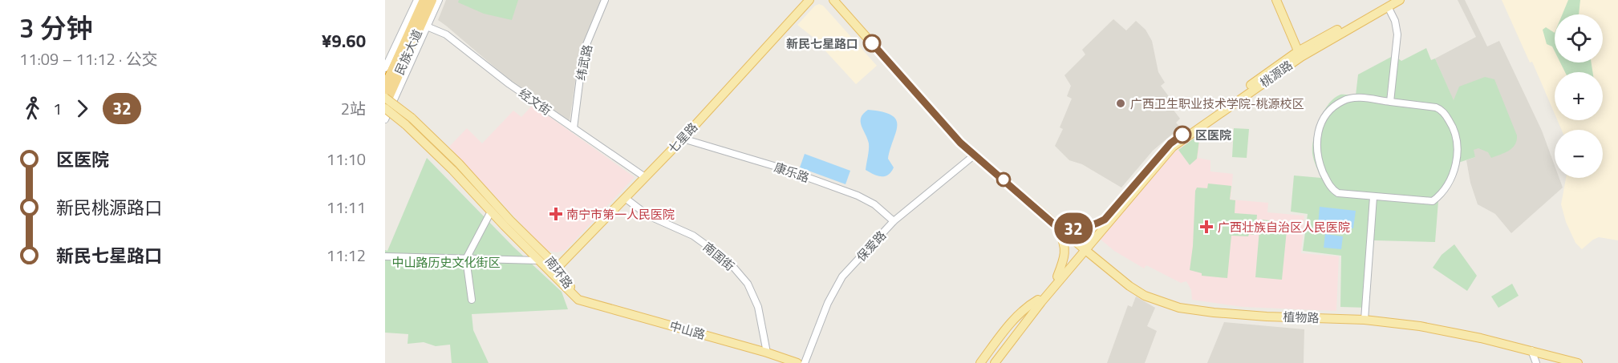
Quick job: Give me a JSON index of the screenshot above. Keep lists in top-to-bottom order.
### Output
{
  "streets": {
    "highway": ["民族大道"],
    "main road": [
      "桃源路",
      "七星路",
      "南环路",
      "植物路",
      "中山路"
    ],
    "street": [
      "纬武路",
      "经文街",
      "康乐路",
      "保爱路",
      "南国街"
    ]
  },
  "crossings": [
    ["纬武路", "经文街"],
    ["桃源路", "植物路"],
    ["经文街", "七星路"],
    ["七星路", "康乐路"],
    ["七星路", "南国街"],
    ["七星路", "南环路"],
    ["康乐路", "保爱路"],
    ["保爱路", "植物路"],
    ["南国街", "中山路"],
    ["南环路", "中山路"]
  ],
  "parks": ["中山路历史文化街区"],
  "places": {
    "other": ["新民七星路口", "广西卫生职业技术学院-桃源校区", "区医院"],
    "health": ["南宁市第一人民医院", "广西壮族自治区人民医院"]
  },
  "lines": ["bus line 32"],
  "page": {
    "heading": ["3 分钟", "11:09 – 11:12 · 公交", "¥9.60"],
    "on_map": "32",
    "map_buttons": ["+", "−"],
    "legs": ["1", "32", "2站"],
    "list": [
      {
        "name": "区医院",
        "value": "11:10"
      },
      {
        "name": "新民桃源路口",
        "value": "11:11"
      },
      {
        "name": "新民七星路口",
        "value": "11:12"
      }
    ]
  }
}
